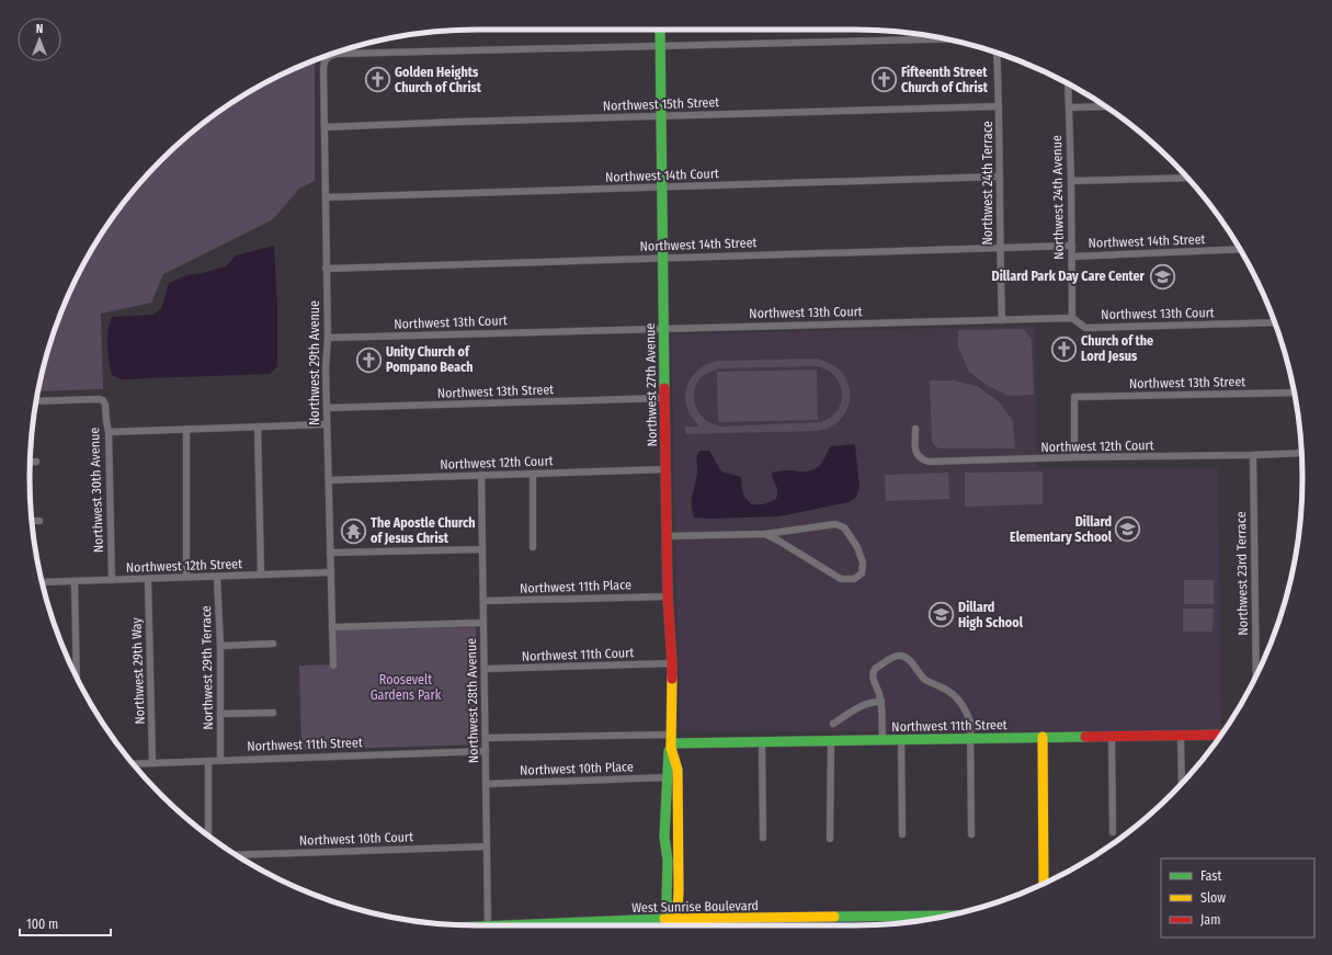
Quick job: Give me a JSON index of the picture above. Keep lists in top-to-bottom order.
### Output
{
  "streets": {
    "street": [
      "Northwest 15th Street",
      "Northwest 14th Court",
      "Northwest 24th Terrace",
      "Northwest 24th Avenue",
      "Northwest 14th Street",
      "Northwest 13th Court",
      "Northwest 29th Avenue",
      "Northwest 13th Street",
      "Northwest 27th Avenue",
      "Northwest 12th Court",
      "Northwest 30th Avenue",
      "Northwest 12th Street",
      "Northwest 23rd Terrace",
      "Northwest 11th Place",
      "Northwest 11th Court",
      "Northwest 29th Terrace",
      "Northwest 29th Way",
      "Northwest 28th Avenue",
      "Northwest 11th Street",
      "Northwest 10th Place",
      "Northwest 10th Court",
      "West Sunrise Boulevard"
    ]
  },
  "crossings": [
    ["Northwest 15th Street", "Northwest 24th Terrace"],
    ["Northwest 15th Street", "Northwest 29th Avenue"],
    ["Northwest 15th Street", "Northwest 27th Avenue"],
    ["Northwest 14th Court", "Northwest 24th Terrace"],
    ["Northwest 14th Court", "Northwest 29th Avenue"],
    ["Northwest 14th Court", "Northwest 27th Avenue"],
    ["Northwest 24th Terrace", "Northwest 14th Street"],
    ["Northwest 24th Terrace", "Northwest 13th Court"],
    ["Northwest 24th Avenue", "Northwest 14th Street"],
    ["Northwest 24th Avenue", "Northwest 13th Court"],
    ["Northwest 14th Street", "Northwest 29th Avenue"],
    ["Northwest 14th Street", "Northwest 27th Avenue"],
    ["Northwest 13th Court", "Northwest 29th Avenue"],
    ["Northwest 13th Court", "Northwest 27th Avenue"],
    ["Northwest 29th Avenue", "Northwest 13th Street"],
    ["Northwest 29th Avenue", "Northwest 27th Avenue"],
    ["Northwest 29th Avenue", "Northwest 12th Court"],
    ["Northwest 29th Avenue", "Northwest 12th Street"],
    ["Northwest 13th Street", "Northwest 27th Avenue"],
    ["Northwest 13th Street", "Northwest 12th Court"],
    ["Northwest 27th Avenue", "Northwest 12th Court"],
    ["Northwest 27th Avenue", "Northwest 11th Place"],
    ["Northwest 27th Avenue", "Northwest 11th Court"],
    ["Northwest 27th Avenue", "Northwest 11th Street"],
    ["Northwest 27th Avenue", "Northwest 10th Place"],
    ["Northwest 27th Avenue", "West Sunrise Boulevard"],
    ["Northwest 12th Court", "Northwest 23rd Terrace"],
    ["Northwest 12th Court", "Northwest 28th Avenue"],
    ["Northwest 30th Avenue", "Northwest 12th Street"],
    ["Northwest 12th Street", "Northwest 29th Terrace"],
    ["Northwest 12th Street", "Northwest 29th Way"],
    ["Northwest 11th Place", "Northwest 28th Avenue"],
    ["Northwest 11th Court", "Northwest 28th Avenue"],
    ["Northwest 29th Terrace", "Northwest 11th Street"],
    ["Northwest 29th Way", "Northwest 11th Street"],
    ["Northwest 28th Avenue", "Northwest 11th Street"],
    ["Northwest 28th Avenue", "Northwest 10th Place"],
    ["Northwest 28th Avenue", "Northwest 10th Court"]
  ],
  "parks": ["Roosevelt Gardens Park"],
  "places": {
    "church": [
      "Golden Heights Church of Christ",
      "Fifteenth Street Church of Christ",
      "Church of the Lord Jesus",
      "Unity Church of Pompano Beach"
    ],
    "school or university": ["Dillard Park Day Care Center", "Dillard Elementary School", "Dillard High School"],
    "temple": ["The Apostle Church of Jesus Christ"]
  },
  "legend": ["Fast", "Slow", "Jam"],
  "scale_bar": "100 m",
  "north": "top"
}
